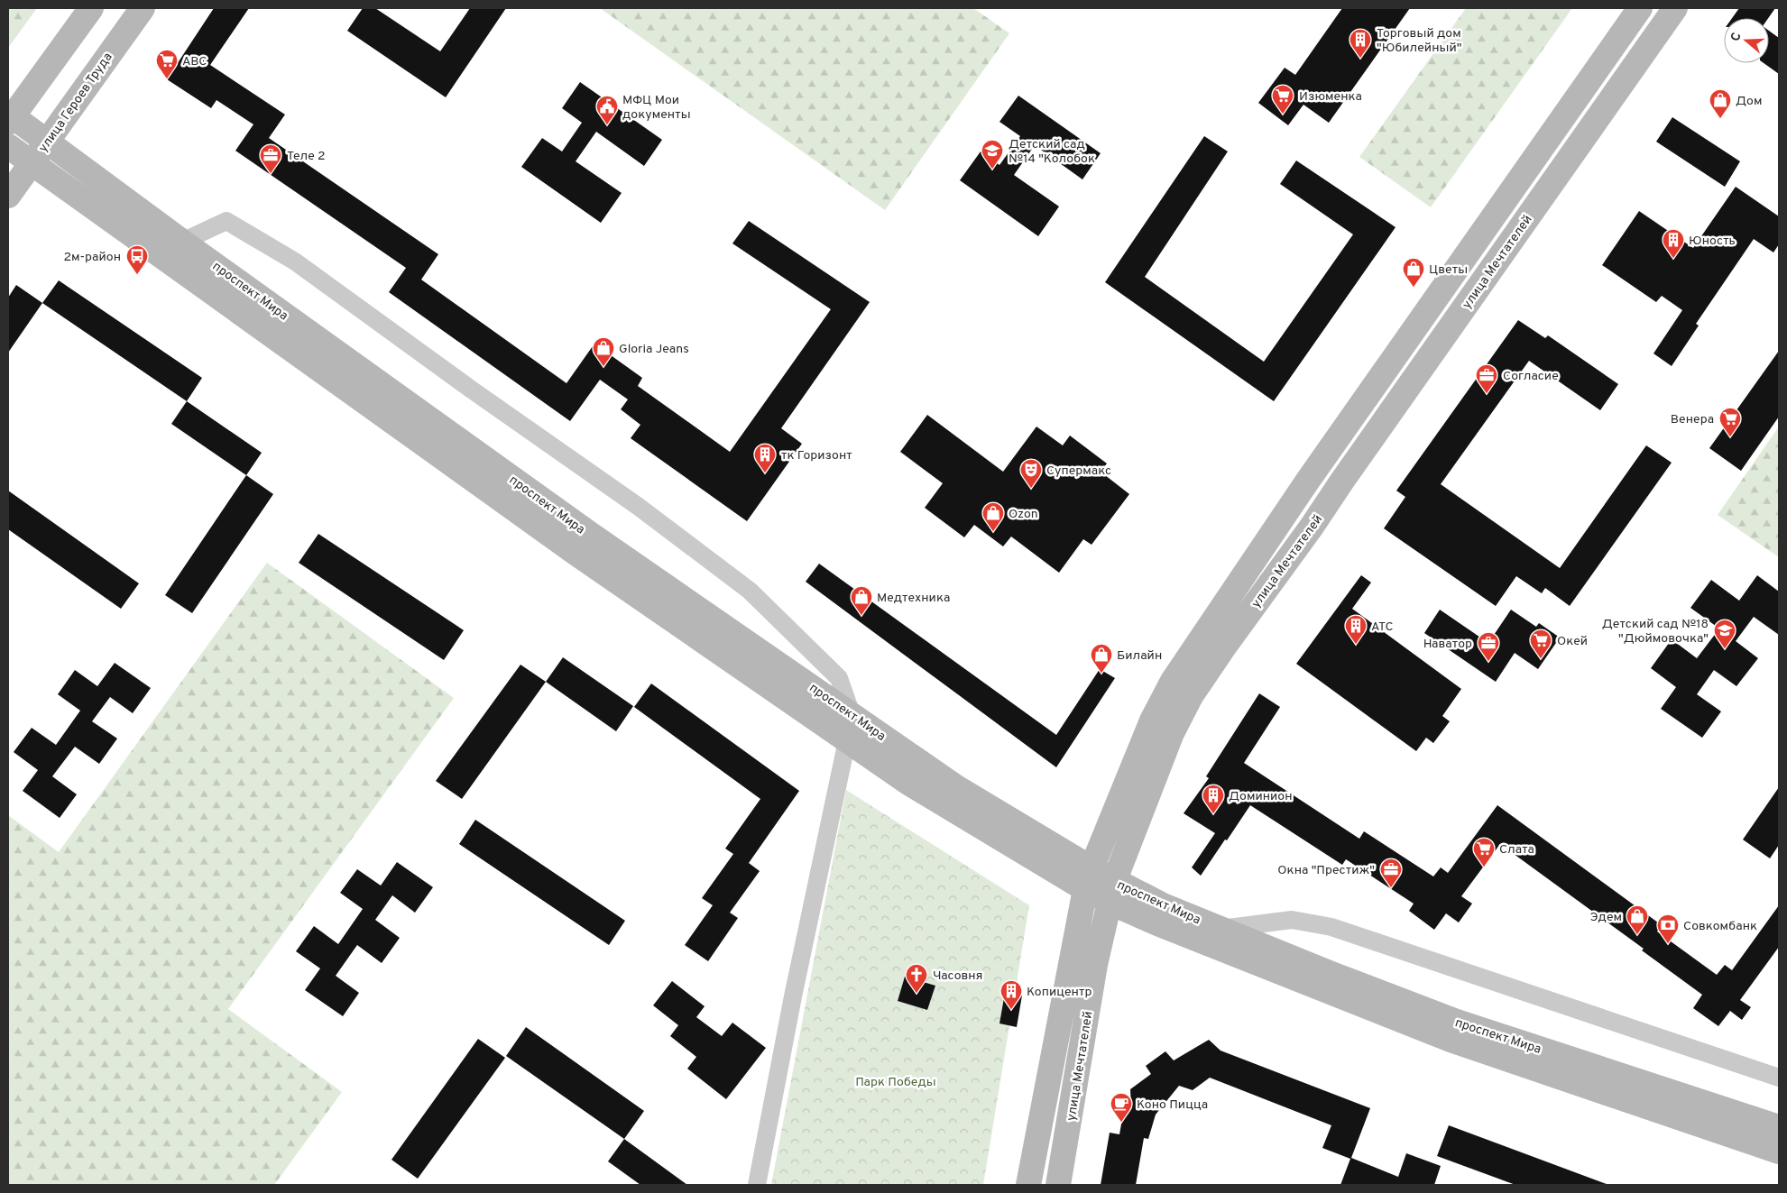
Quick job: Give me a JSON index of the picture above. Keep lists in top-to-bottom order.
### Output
{
  "streets": {
    "street": ["улица Героев Труда", "улица Мечтателей", "проспект Мира"]
  },
  "crossings": [
    ["улица Героев Труда", "проспект Мира"],
    ["улица Мечтателей", "проспект Мира"]
  ],
  "parks": ["Парк Победы"],
  "places": {
    "building": [
      "Торговый дом \"Юбилейный\"",
      "Юность",
      "тк Горизонт",
      "АТС",
      "Доминион",
      "Копицентр"
    ],
    "supermarket": [
      "АВС",
      "Изюменка",
      "Венера",
      "Окей",
      "Слата"
    ],
    "shop": [
      "Дом",
      "Цветы",
      "Gloria Jeans",
      "Ozon",
      "Медтехника",
      "Билайн",
      "Эдем"
    ],
    "public building": ["МФЦ Мои документы"],
    "school or university": ["Детский сад №14 \"Колобок", "Детский сад №18 \"Дюймовочка\""],
    "office": [
      "Теле 2",
      "Согласие",
      "Наватор",
      "Окна \"Престиж\""
    ],
    "bus stop": ["2м-район"],
    "theatre": ["Супермакс"],
    "bank": ["Совкомбанк"],
    "church": ["Часовня"],
    "cafe": ["Коно Пицца"]
  },
  "north": "left"
}
